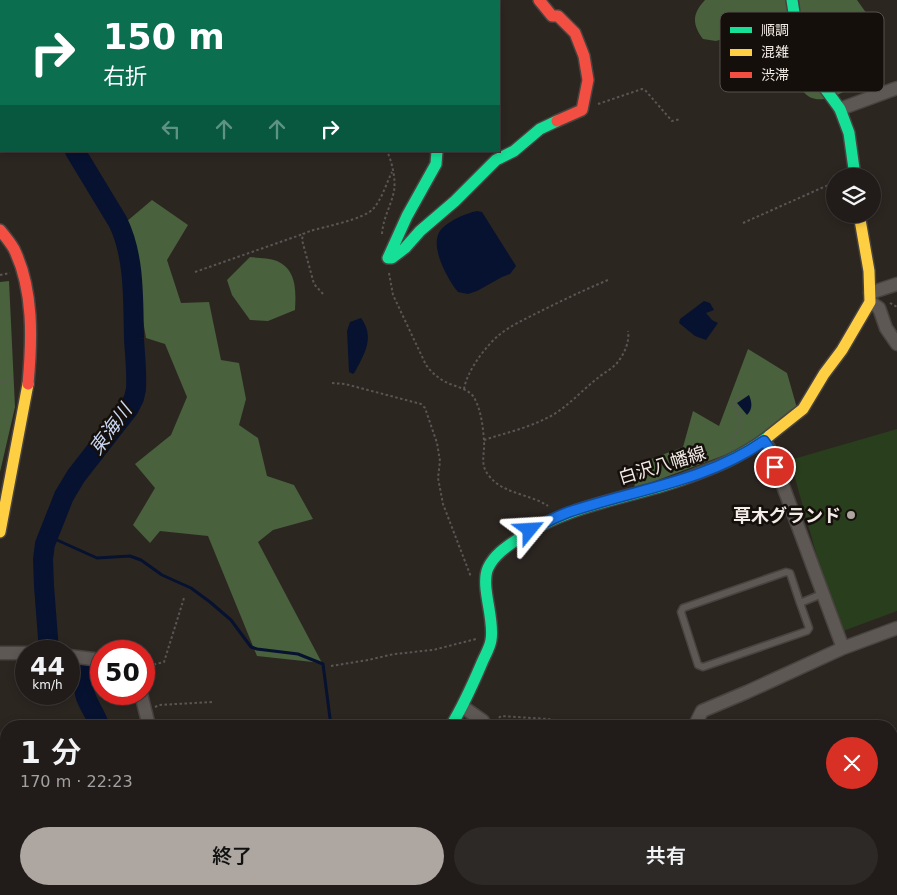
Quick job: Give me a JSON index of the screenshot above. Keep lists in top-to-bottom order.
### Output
{
  "streets": {
    "main road": ["白沢八幡線"]
  },
  "water": ["東海川"],
  "places": ["草木グランド"],
  "legend": ["順調", "混雑", "渋滞"],
  "page": {
    "turn": ["150 m", "右折"],
    "speed": "44 km/h",
    "limit": "50",
    "heading": ["1 分", "170 m · 22:23"],
    "buttons": ["終了", "共有"]
  }
}
